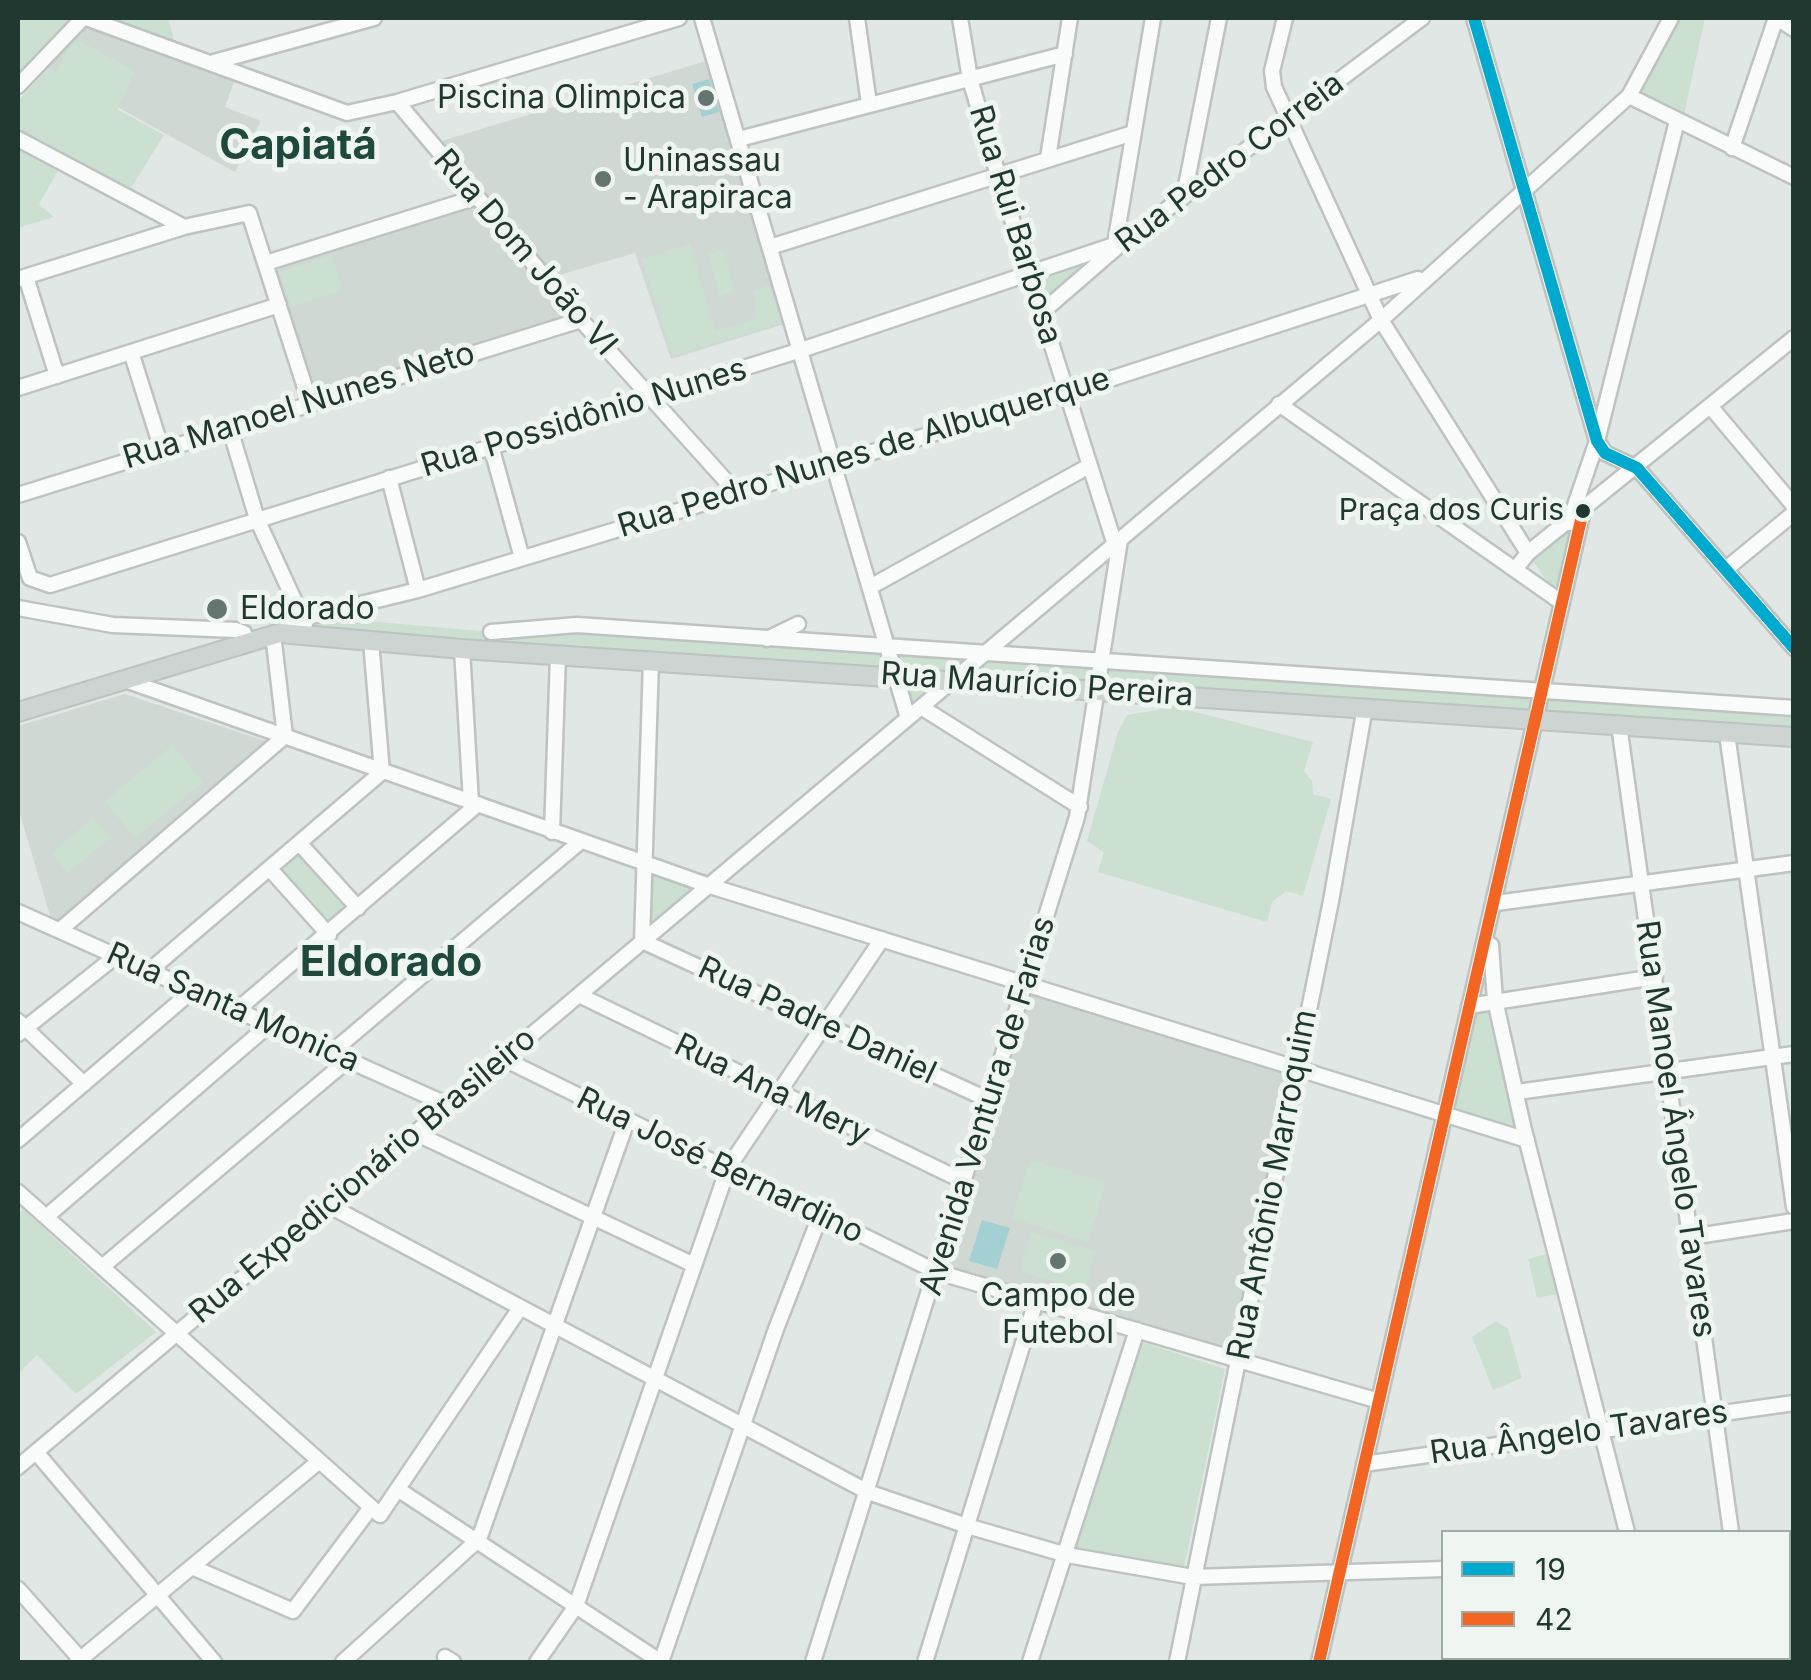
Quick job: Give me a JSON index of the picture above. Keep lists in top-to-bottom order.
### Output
{
  "streets": {
    "main road": ["Rua Maurício Pereira"],
    "street": [
      "Rua Pedro Correia",
      "Rua Rui Barbosa",
      "Rua Dom João VI",
      "Rua Manoel Nunes Neto",
      "Rua Possidônio Nunes",
      "Rua Pedro Nunes de Albuquerque",
      "Rua Santa Monica",
      "Rua Padre Daniel",
      "Rua Ana Mery",
      "Avenida Ventura de Farias",
      "Rua Manoel Ângelo Tavares",
      "Rua José Bernardino",
      "Rua Expedicionário Brasileiro",
      "Rua Antônio Marroquim",
      "Rua Ângelo Tavares"
    ]
  },
  "crossings": [
    ["Rua Pedro Correia", "Rua Rui Barbosa"],
    ["Rua Pedro Correia", "Rua Possidônio Nunes"],
    ["Rua Rui Barbosa", "Rua Possidônio Nunes"],
    ["Rua Rui Barbosa", "Rua Pedro Nunes de Albuquerque"],
    ["Rua Rui Barbosa", "Avenida Ventura de Farias"],
    ["Rua Rui Barbosa", "Rua Expedicionário Brasileiro"],
    ["Rua Dom João VI", "Rua Manoel Nunes Neto"],
    ["Rua Dom João VI", "Rua Possidônio Nunes"],
    ["Rua Dom João VI", "Rua Pedro Nunes de Albuquerque"],
    ["Rua Pedro Nunes de Albuquerque", "Rua Maurício Pereira"],
    ["Rua Pedro Nunes de Albuquerque", "Rua Expedicionário Brasileiro"],
    ["Rua Maurício Pereira", "Avenida Ventura de Farias"],
    ["Rua Maurício Pereira", "Rua Manoel Ângelo Tavares"],
    ["Rua Maurício Pereira", "Rua Expedicionário Brasileiro"],
    ["Rua Maurício Pereira", "Rua Antônio Marroquim"],
    ["Rua Santa Monica", "Rua Expedicionário Brasileiro"],
    ["Rua Padre Daniel", "Avenida Ventura de Farias"],
    ["Rua Padre Daniel", "Rua Expedicionário Brasileiro"],
    ["Rua Ana Mery", "Avenida Ventura de Farias"],
    ["Rua Ana Mery", "Rua Expedicionário Brasileiro"],
    ["Avenida Ventura de Farias", "Rua José Bernardino"],
    ["Avenida Ventura de Farias", "Rua Expedicionário Brasileiro"],
    ["Rua Manoel Ângelo Tavares", "Rua Ângelo Tavares"],
    ["Rua José Bernardino", "Rua Expedicionário Brasileiro"],
    ["Rua José Bernardino", "Rua Antônio Marroquim"]
  ],
  "districts": ["Capiatá", "Eldorado"],
  "places": [
    "Piscina Olimpica",
    "Uninassau - Arapiraca",
    "Praça dos Curis",
    "Eldorado",
    "Campo de Futebol"
  ],
  "lines": ["transit line 19", "transit line 42"],
  "legend": ["19", "42"]
}
